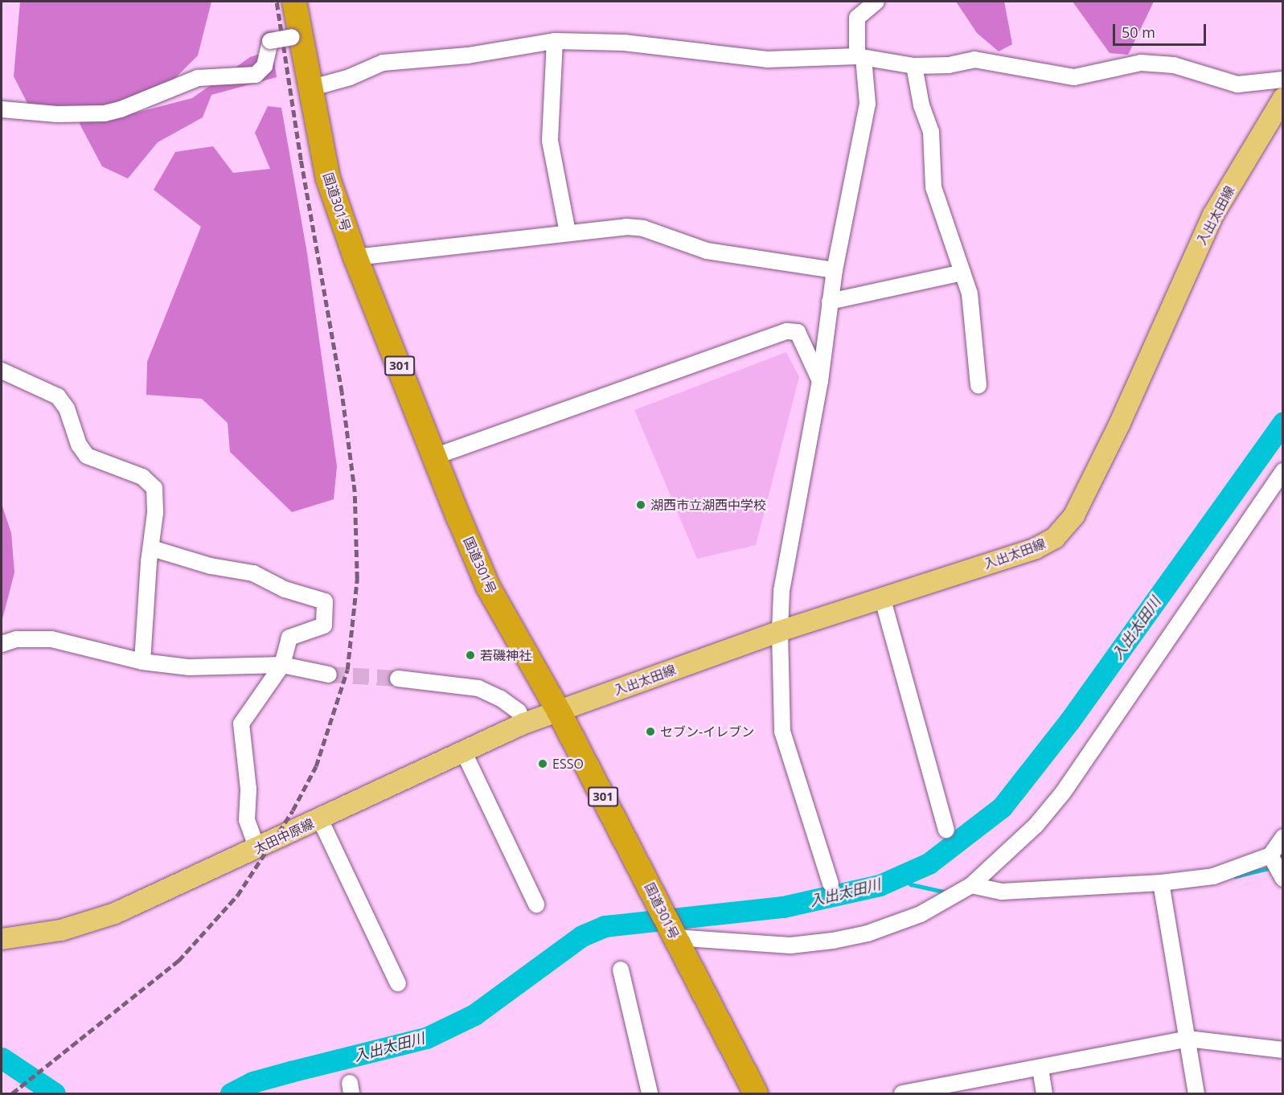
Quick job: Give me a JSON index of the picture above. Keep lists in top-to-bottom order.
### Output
{
  "streets": {
    "highway": ["国道301号", "301"],
    "main road": ["入出太田線", "太田中原線"]
  },
  "crossings": [
    ["国道301号", "入出太田線"],
    ["国道301号", "太田中原線"],
    ["入出太田線", "太田中原線"]
  ],
  "water": ["入出太田川"],
  "places": [
    "湖西市立湖西中学校",
    "若磯神社",
    "セブン-イレブン",
    "ESSO"
  ],
  "scale_bar": "50 m"
}
